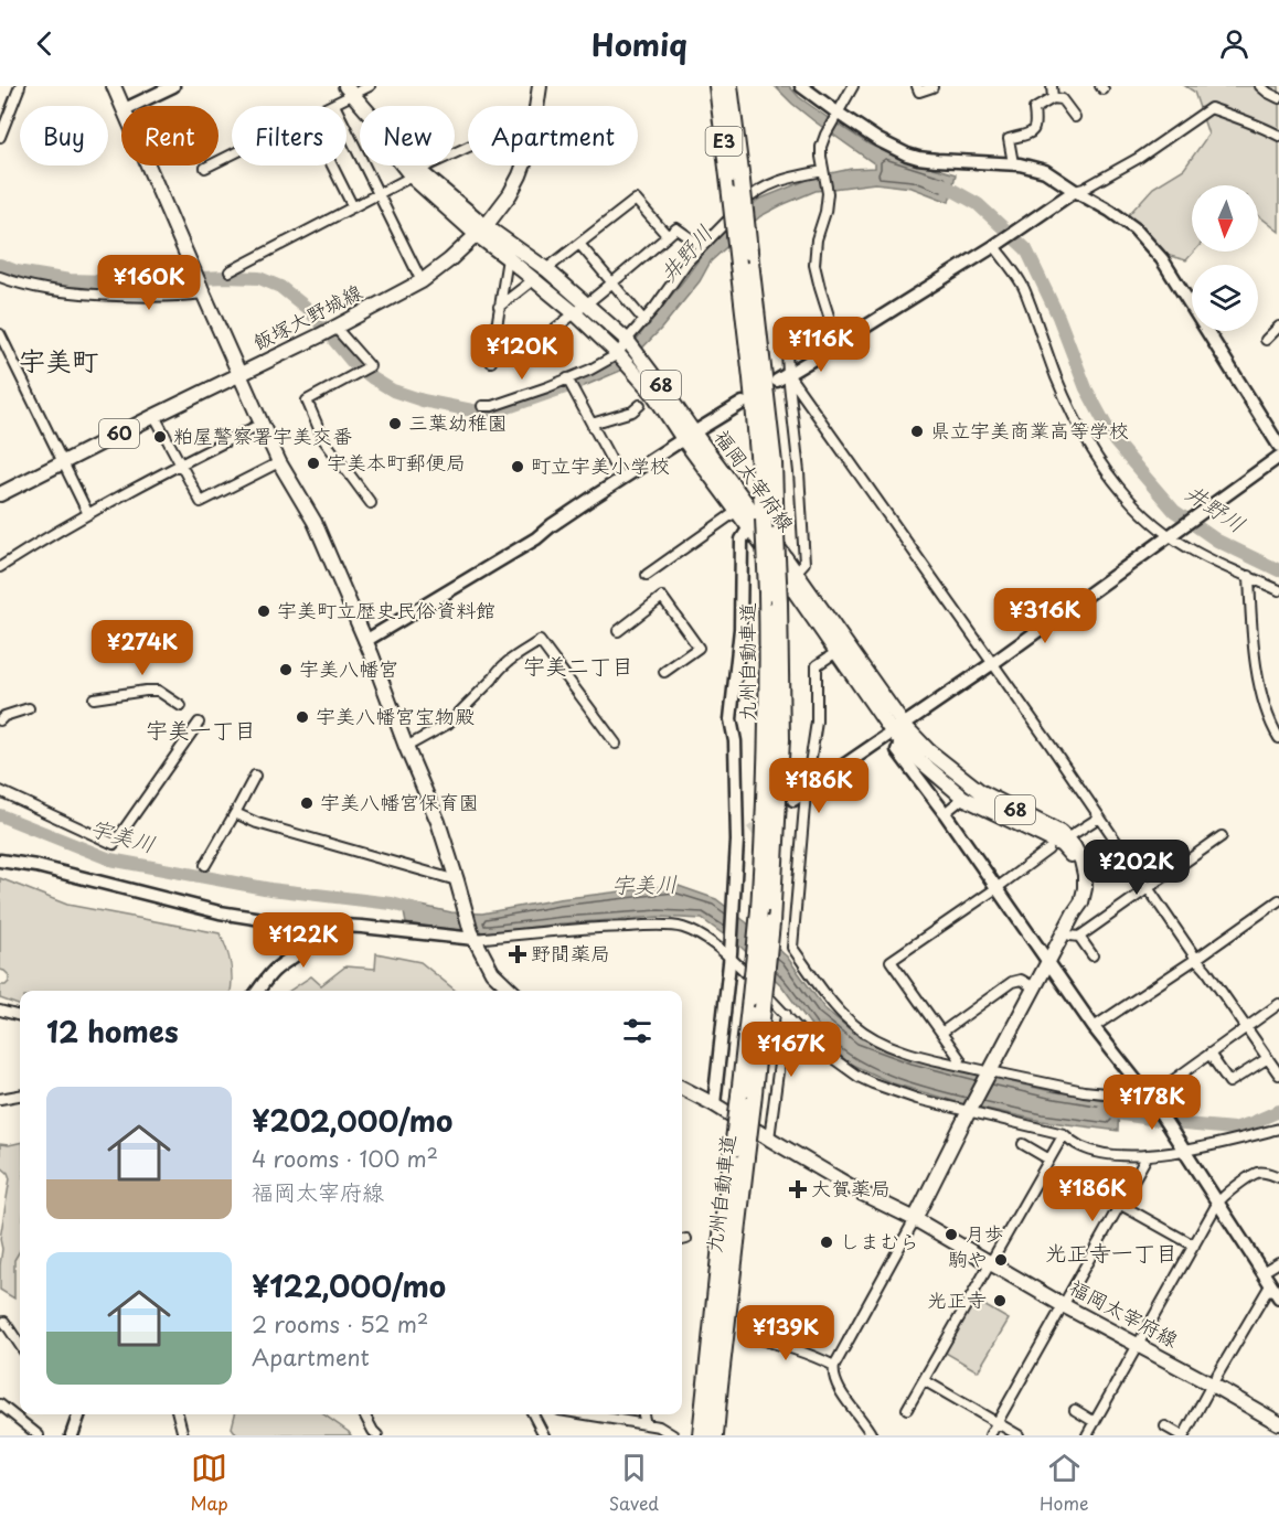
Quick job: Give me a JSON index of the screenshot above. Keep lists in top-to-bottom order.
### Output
{
  "streets": {
    "highway": ["E3", "九州自動車道"],
    "main road": [
      "飯塚大野城線",
      "68",
      "60",
      "福岡太宰府線"
    ]
  },
  "crossings": [
    ["飯塚大野城線", "福岡太宰府線"]
  ],
  "districts": [
    "宇美町",
    "宇美二丁目",
    "宇美一丁目",
    "光正寺一丁目"
  ],
  "water": ["井野川", "宇美川"],
  "places": {
    "other": [
      "三葉幼稚園",
      "県立宇美商業高等学校",
      "粕屋警察署宇美交番",
      "宇美本町郵便局",
      "町立宇美小学校",
      "宇美町立歴史民俗資料館",
      "宇美八幡宮",
      "宇美八幡宮宝物殿",
      "宇美八幡宮保育園",
      "月歩",
      "しまむら",
      "駒や",
      "光正寺"
    ],
    "health": ["野間薬局", "大賀薬局"]
  },
  "north": "bottom",
  "page": {
    "header": "Homiq",
    "chip": [
      "Buy",
      "Rent",
      "Filters",
      "New",
      "Apartment"
    ],
    "price": [
      "¥160K",
      "¥116K",
      "¥120K",
      "¥316K",
      "¥274K",
      "¥186K",
      "¥202K",
      "¥122K",
      "¥167K",
      "¥178K",
      "¥186K",
      "¥139K"
    ],
    "heading": "12 homes",
    "list": [
      {
        "name": "¥202,000/mo",
        "note": "4 rooms · 100 m² · 福岡太宰府線"
      },
      {
        "name": "¥122,000/mo",
        "note": "2 rooms · 52 m² · Apartment"
      }
    ],
    "tabs": ["Map", "Saved", "Home"]
  }
}
